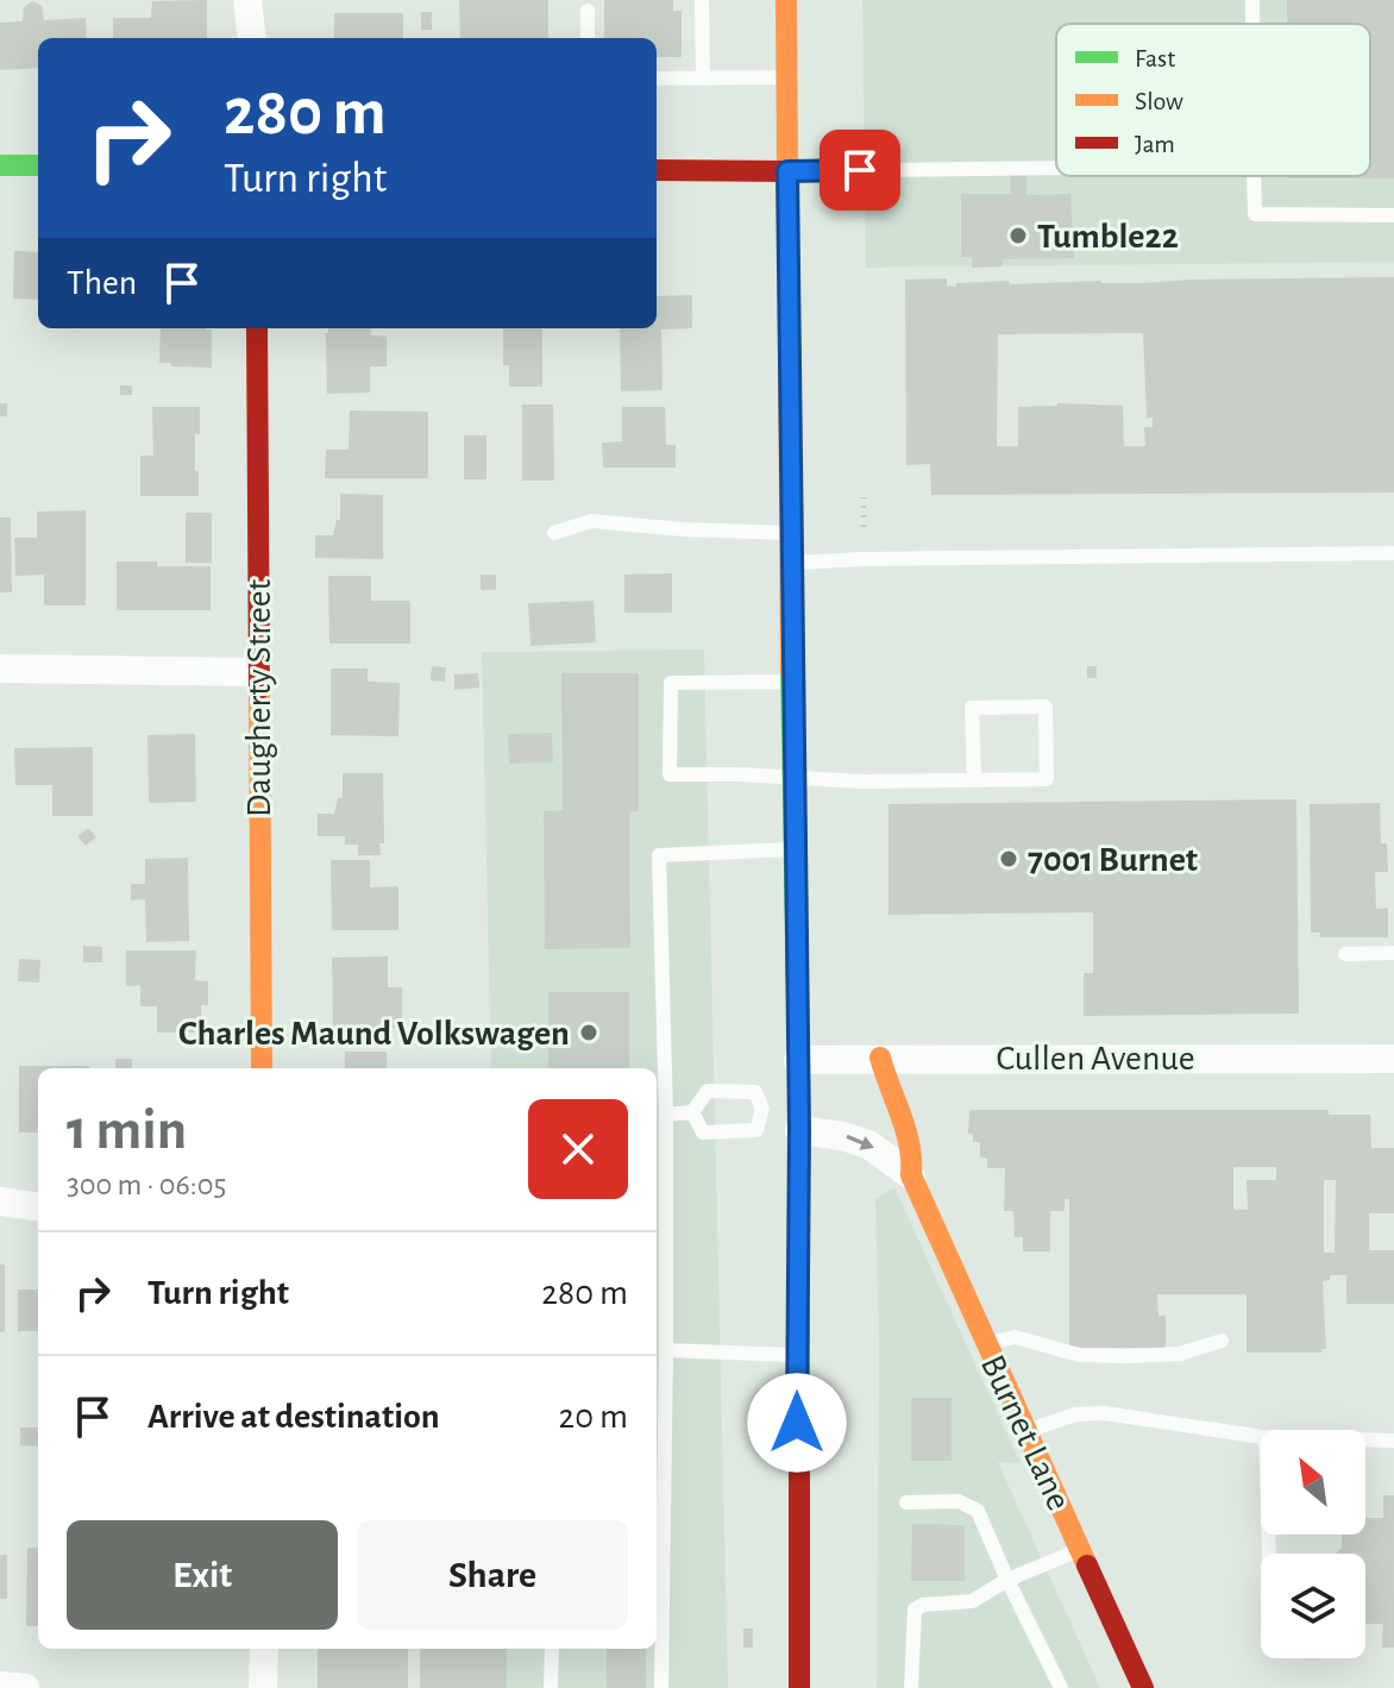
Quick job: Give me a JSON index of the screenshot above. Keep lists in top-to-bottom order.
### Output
{
  "streets": {
    "main road": ["Daugherty Street", "Burnet Lane"],
    "street": ["Cullen Avenue"]
  },
  "crossings": [
    ["Cullen Avenue", "Burnet Lane"]
  ],
  "places": ["Tumble22", "7001 Burnet", "Charles Maund Volkswagen"],
  "legend": ["Fast", "Slow", "Jam"],
  "north": "top left",
  "page": {
    "turn": ["280 m", "Turn right"],
    "then": "Then",
    "heading": ["1 min", "300 m · 06:05"],
    "list": [
      {
        "name": "Turn right",
        "value": "280 m"
      },
      {
        "name": "Arrive at destination",
        "value": "20 m"
      }
    ],
    "buttons": ["Exit", "Share"]
  }
}
